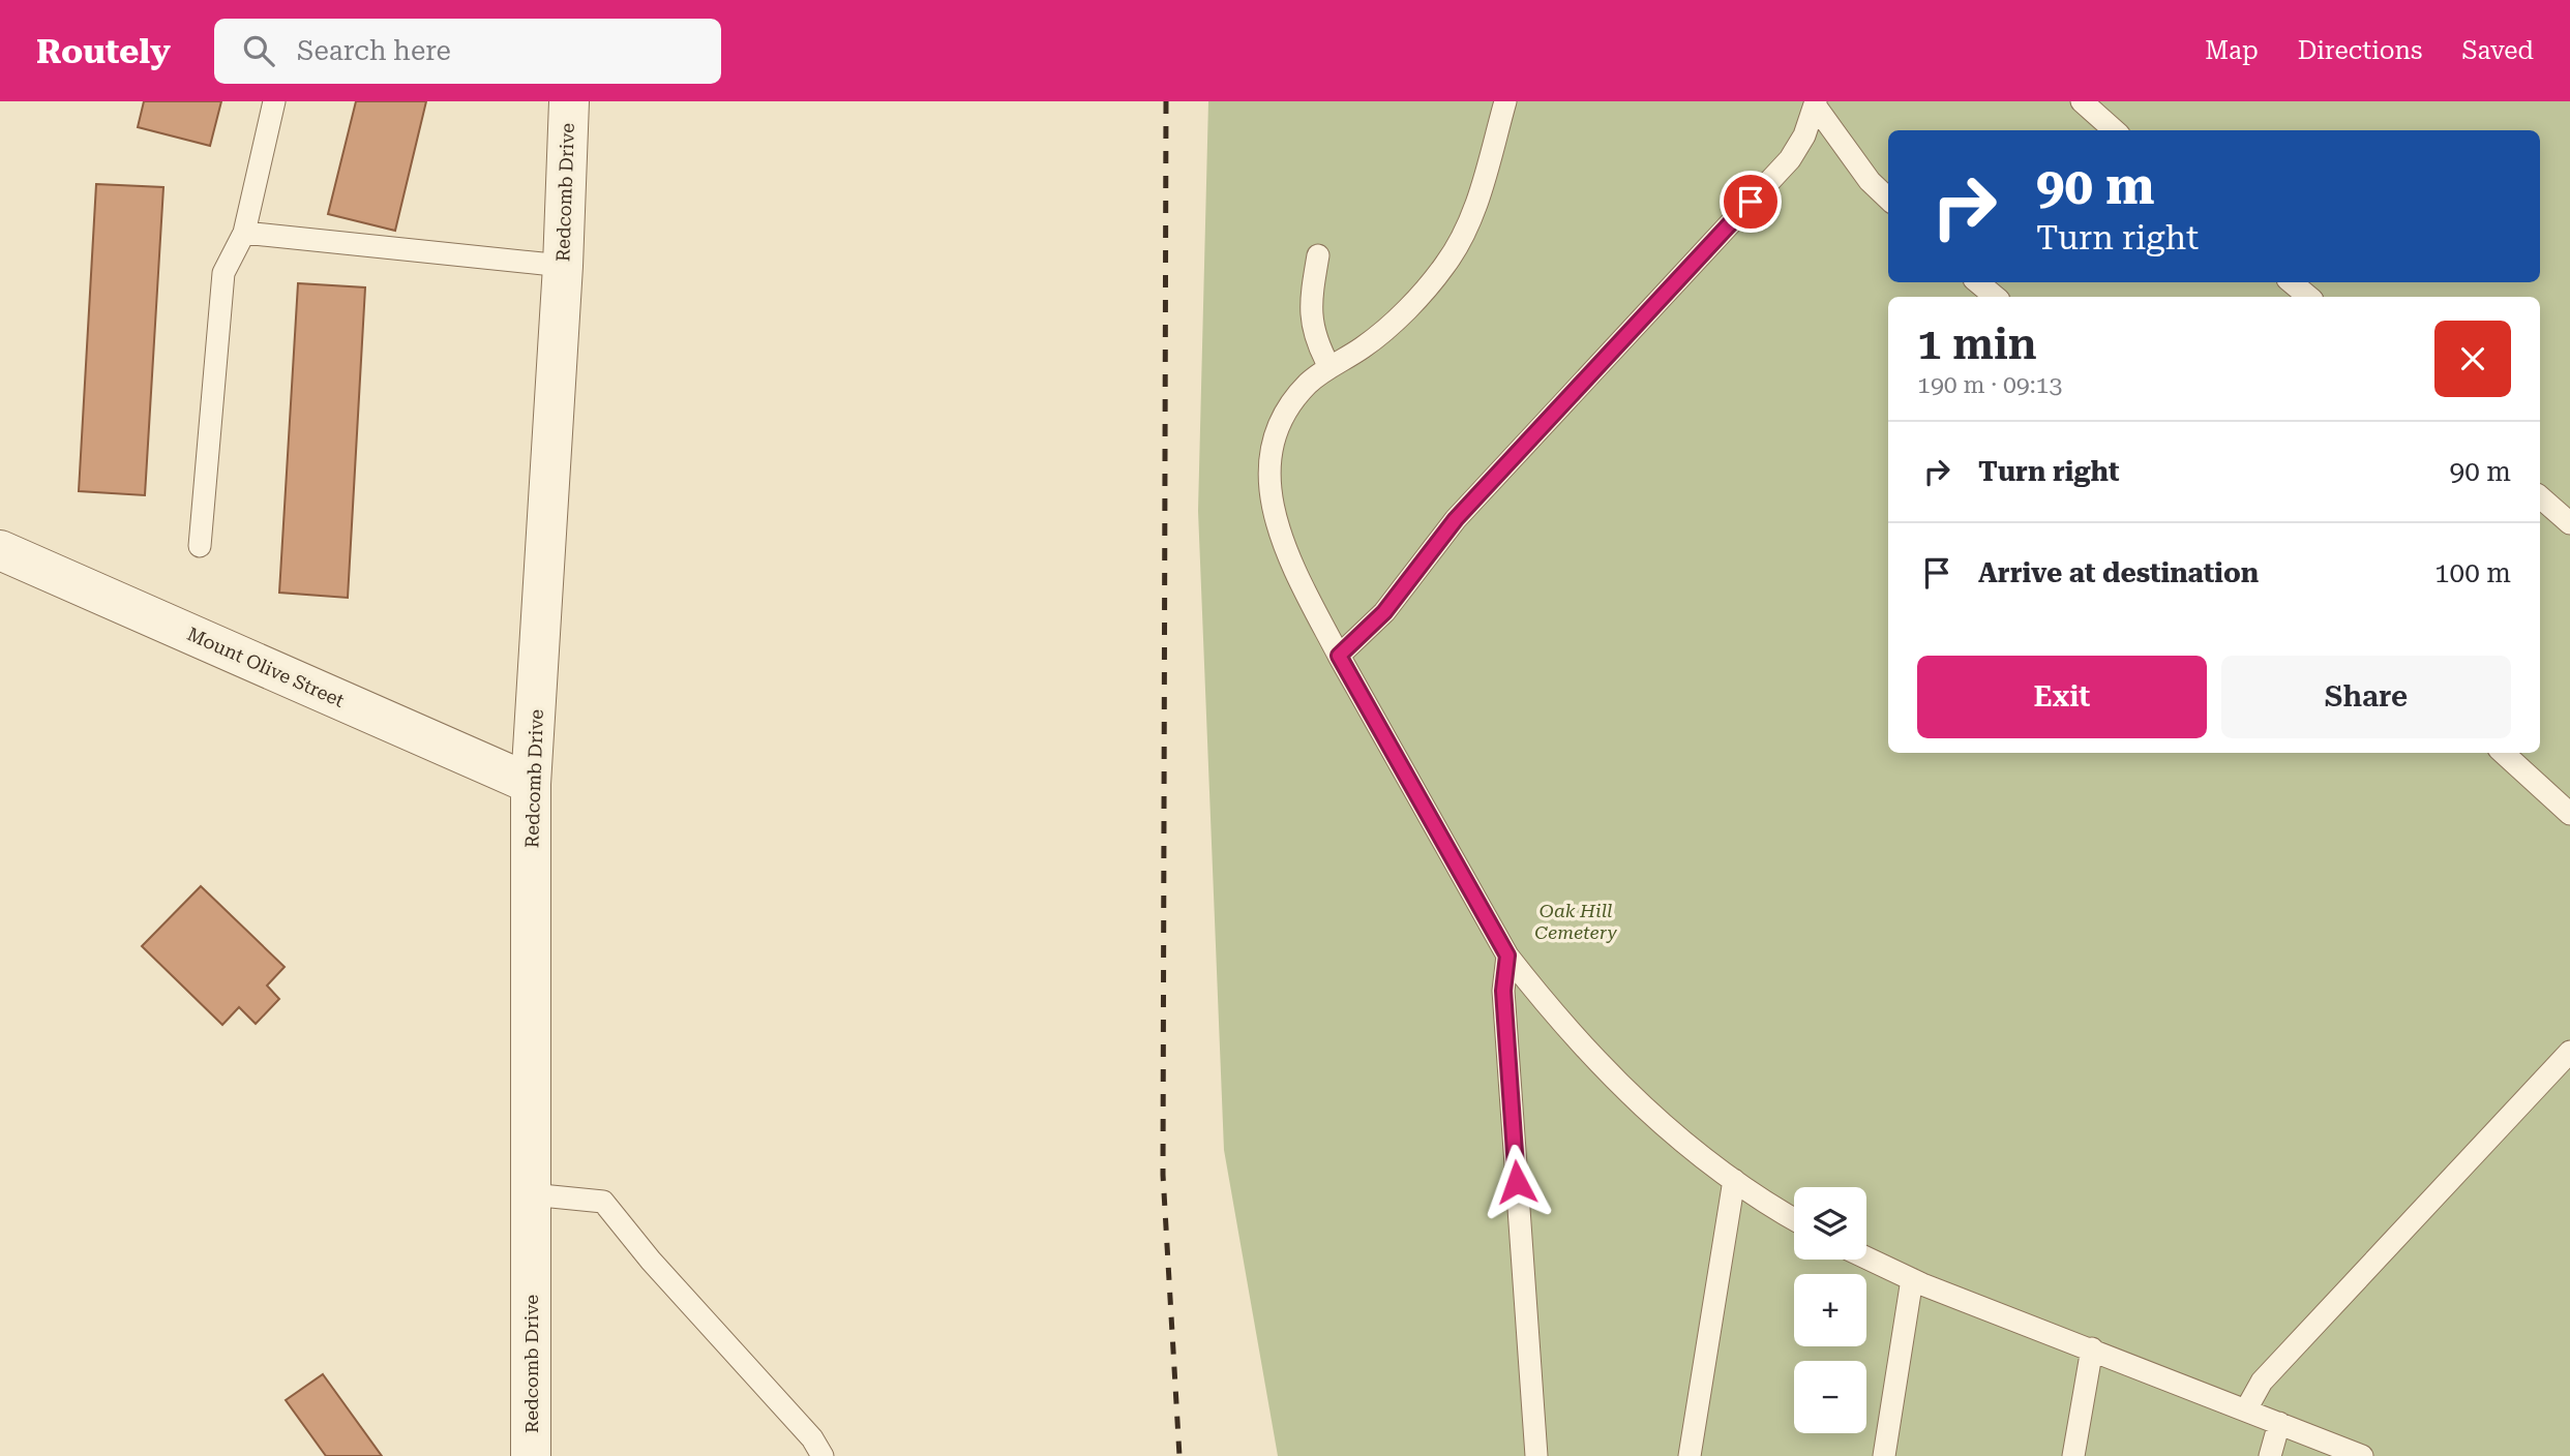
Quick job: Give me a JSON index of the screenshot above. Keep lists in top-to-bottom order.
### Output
{
  "streets": {
    "street": ["Redcomb Drive", "Mount Olive Street"]
  },
  "crossings": [
    ["Redcomb Drive", "Mount Olive Street"]
  ],
  "parks": ["Oak Hill Cemetery"],
  "page": {
    "header": "Routely",
    "search": "Search here",
    "nav": ["Map", "Directions", "Saved"],
    "turn": ["90 m", "Turn right"],
    "heading": ["1 min", "190 m · 09:13"],
    "list": [
      {
        "name": "Turn right",
        "value": "90 m"
      },
      {
        "name": "Arrive at destination",
        "value": "100 m"
      }
    ],
    "buttons": ["Exit", "Share"],
    "map_buttons": ["+", "−"]
  }
}
